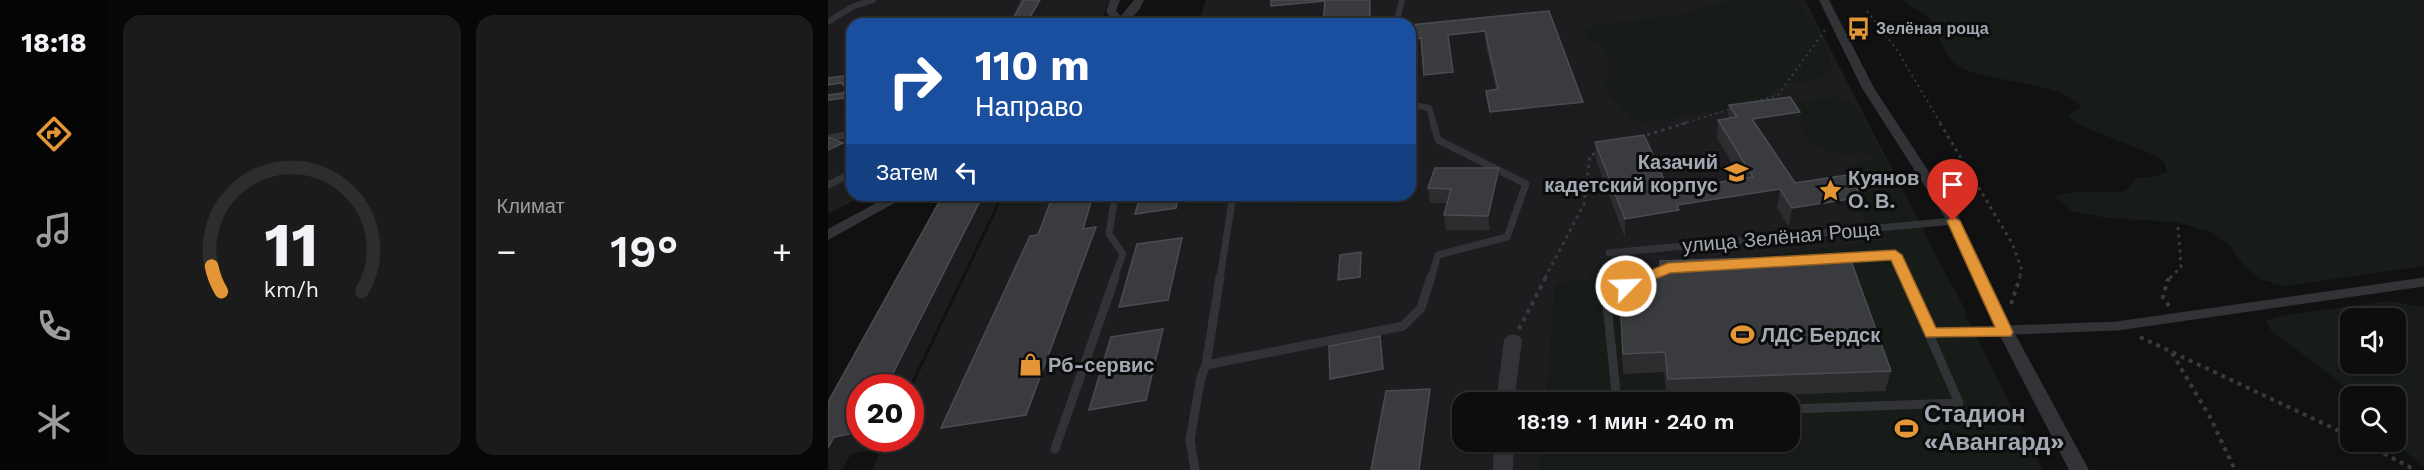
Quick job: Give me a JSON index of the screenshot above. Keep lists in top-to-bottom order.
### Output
{
  "streets": {
    "lane": ["улица Зелёная Роща"]
  },
  "places": {
    "bus stop": ["Зелёная роща"],
    "school or university": ["Казачий кадетский корпус"],
    "place": ["Куянов О. В."],
    "sports": ["ЛДС Бердск", "Стадион «Авангард»"],
    "shop": ["Рб-сервис"]
  },
  "page": {
    "tabs": "18:18",
    "tile": "Климат",
    "turn": ["110 m", "Направо"],
    "then": "Затем",
    "heat": ["−", "19°", "+"],
    "limit": "20",
    "trip": "18:19 · 1 мин · 240 m",
    "gauge": ["11", "km/h"]
  }
}
